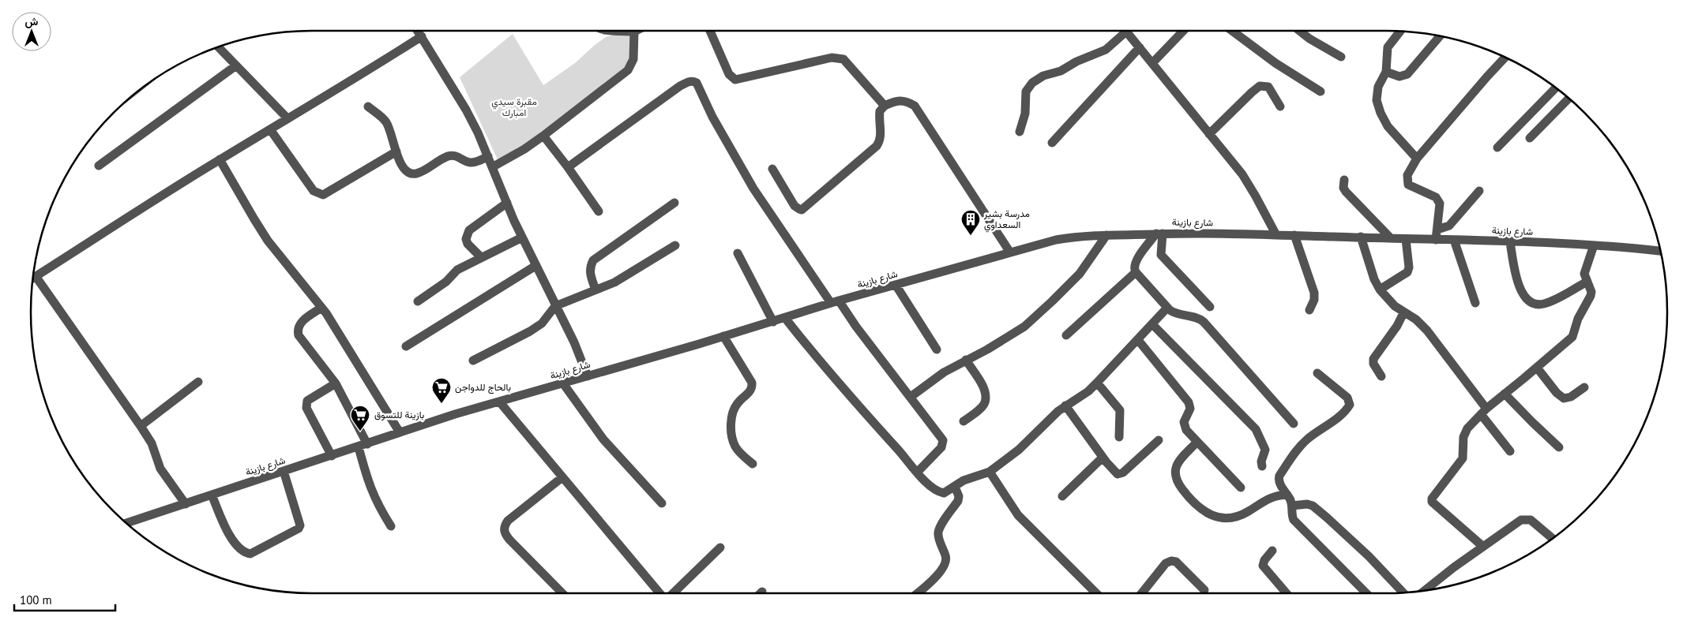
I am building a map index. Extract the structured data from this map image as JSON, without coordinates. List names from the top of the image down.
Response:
{
  "streets": {
    "street": ["شارع بازينة"]
  },
  "parks": ["مقبرة سيدي امبارك"],
  "places": {
    "building": ["مدرسة بشير السعداوي"],
    "supermarket": ["بالحاج للدواجن", "بازينة للتسوق"]
  },
  "scale_bar": "100 m",
  "north": "top"
}
